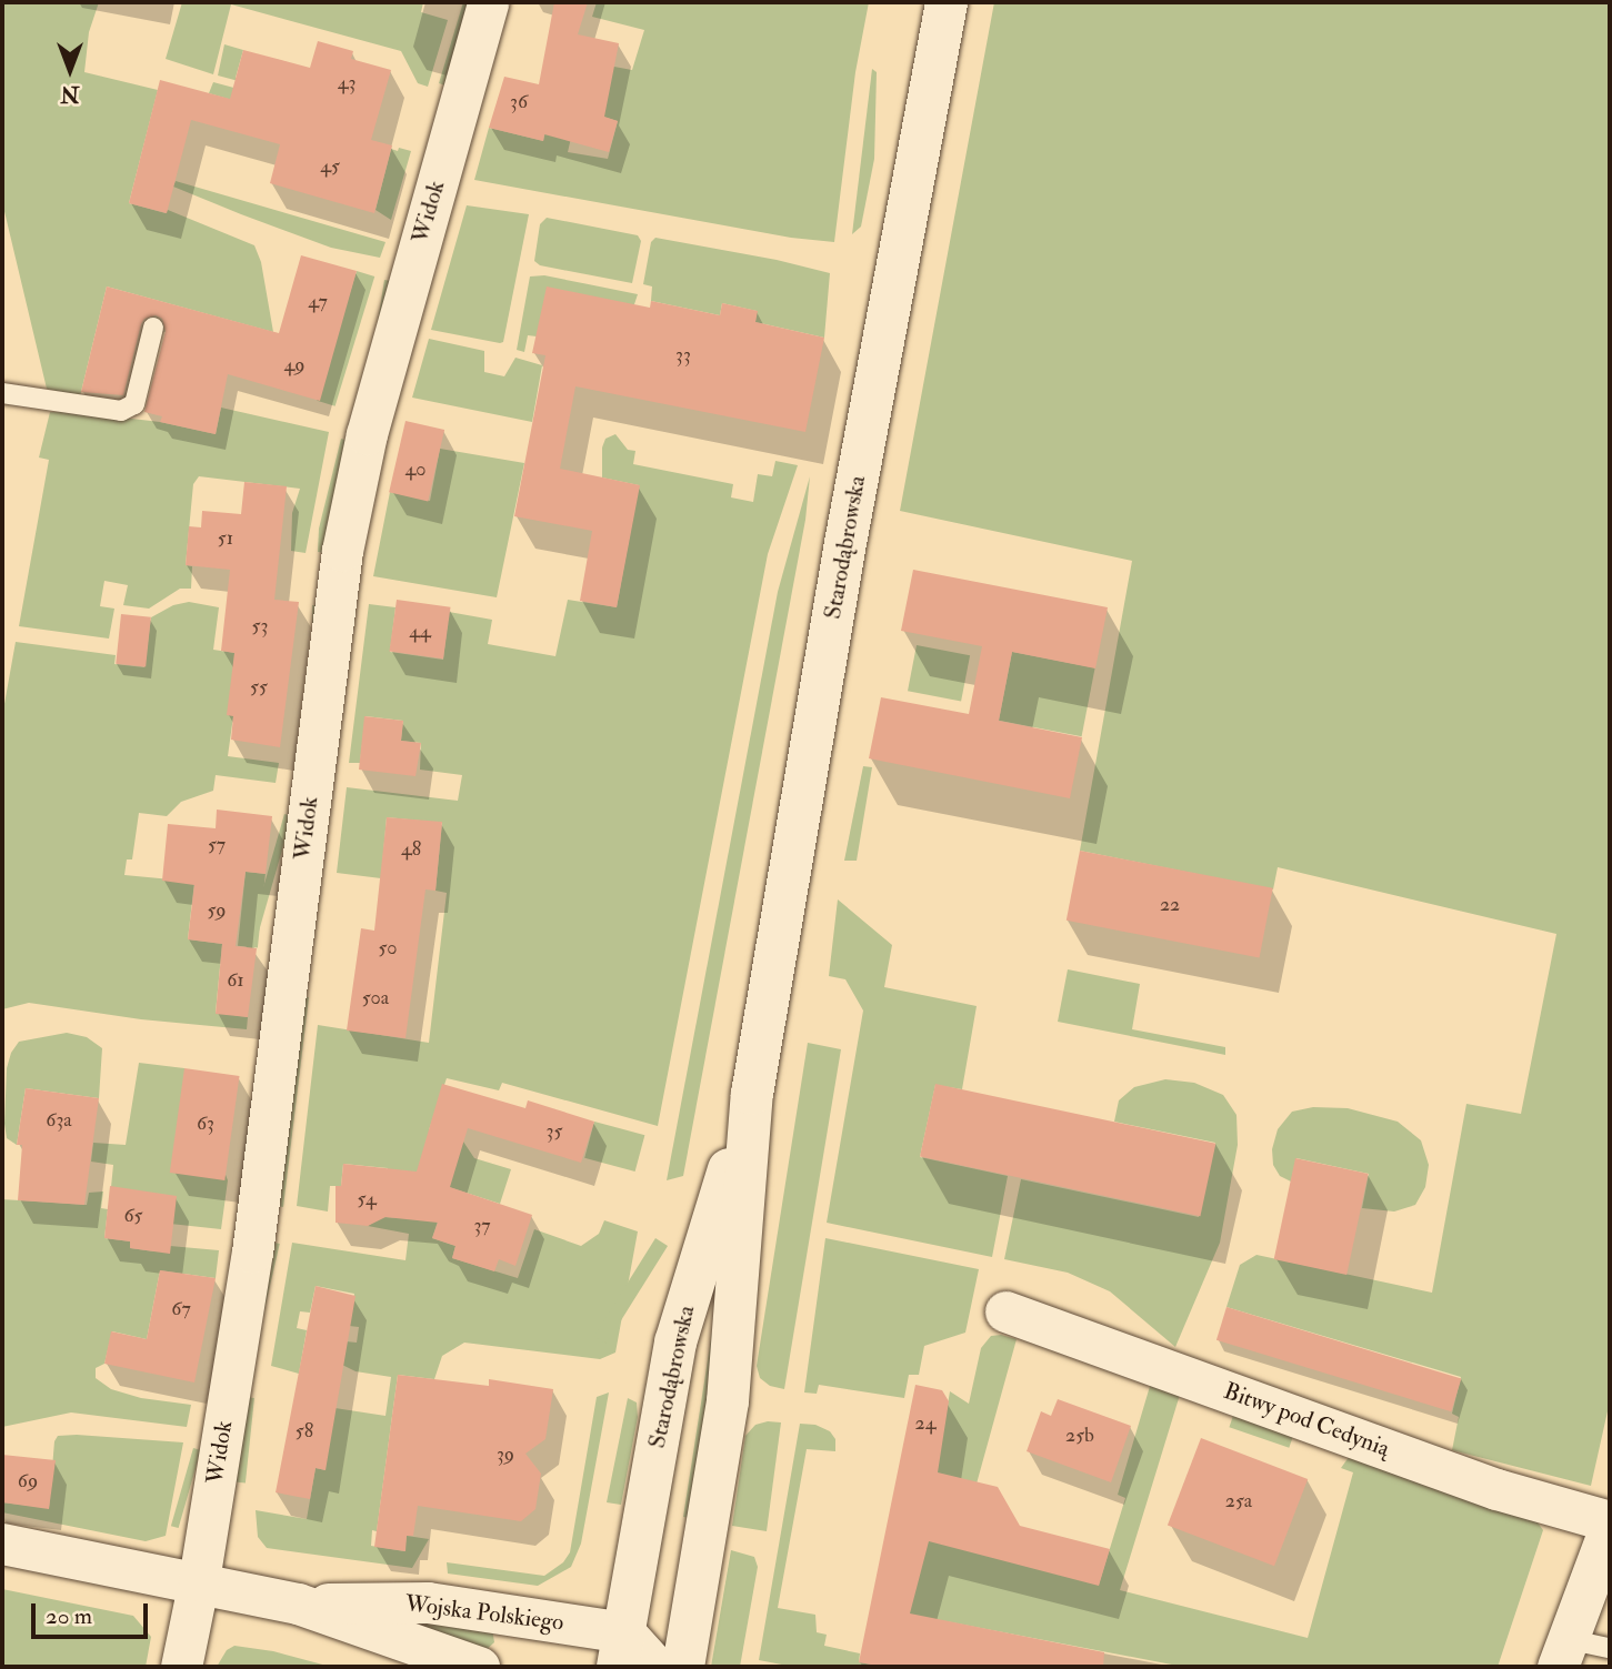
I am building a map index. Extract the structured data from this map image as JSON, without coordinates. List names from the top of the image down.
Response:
{
  "streets": {
    "street": [
      "Widok",
      "Starodąbrowska",
      "Bitwy pod Cedynią",
      "Wojska Polskiego"
    ]
  },
  "crossings": [
    ["Widok", "Wojska Polskiego"],
    ["Starodąbrowska", "Wojska Polskiego"]
  ],
  "house_numbers": [
    "43",
    "36",
    "45",
    "47",
    "33",
    "49",
    "40",
    "51",
    "53",
    "44",
    "55",
    "57",
    "48",
    "22",
    "59",
    "50",
    "61",
    "50a",
    "63a",
    "63",
    "35",
    "54",
    "65",
    "37",
    "67",
    "24",
    "58",
    "25b",
    "39",
    "69",
    "25a"
  ],
  "scale_bar": "20 m",
  "north": "bottom"
}
